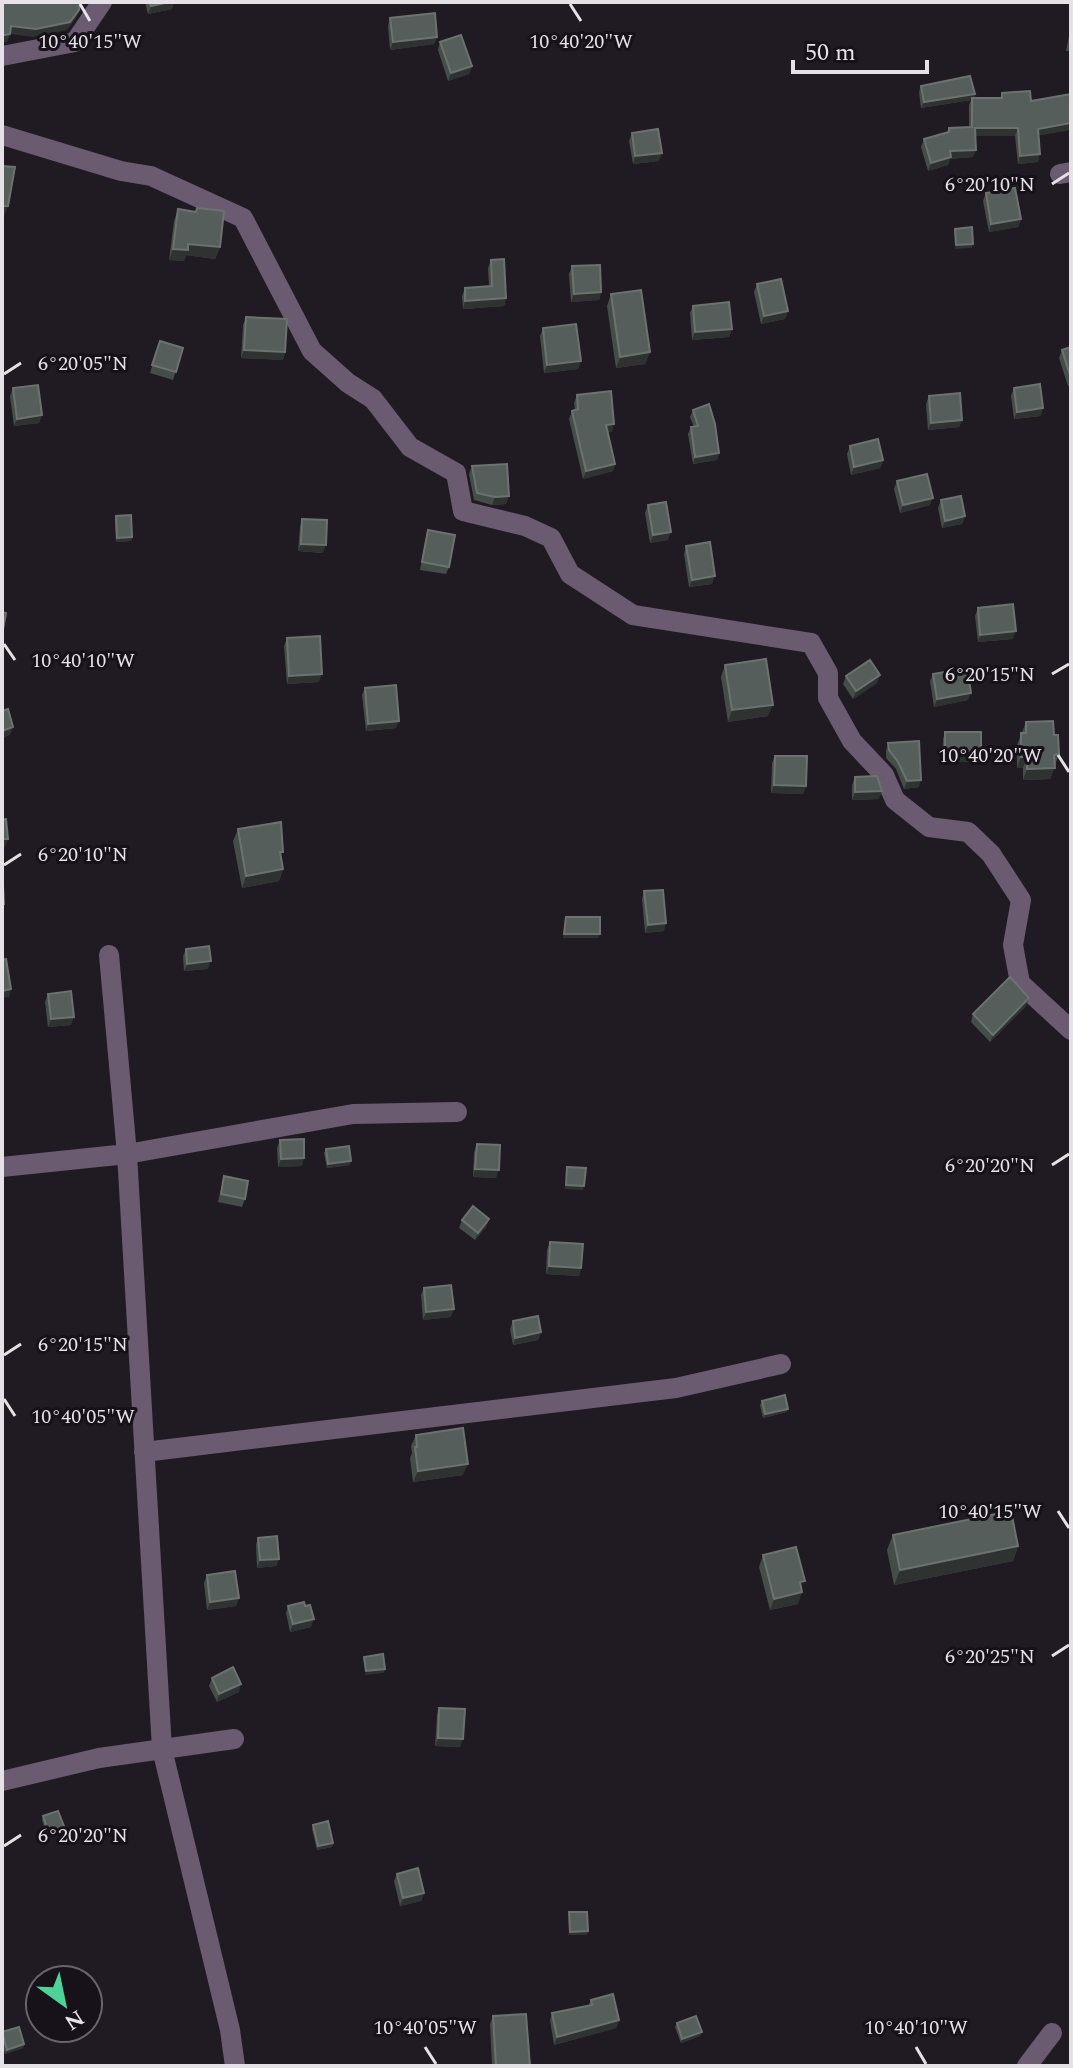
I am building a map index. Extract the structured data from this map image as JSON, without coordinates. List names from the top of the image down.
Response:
{
  "scale_bar": "50 m",
  "north": "bottom right",
  "coordinates": [
    "10°40'15\"W",
    "10°40'20\"W",
    "6°20'10\"N",
    "6°20'05\"N",
    "10°40'10\"W",
    "6°20'15\"N",
    "6°20'20\"N",
    "10°40'05\"W",
    "6°20'25\"N"
  ]
}
